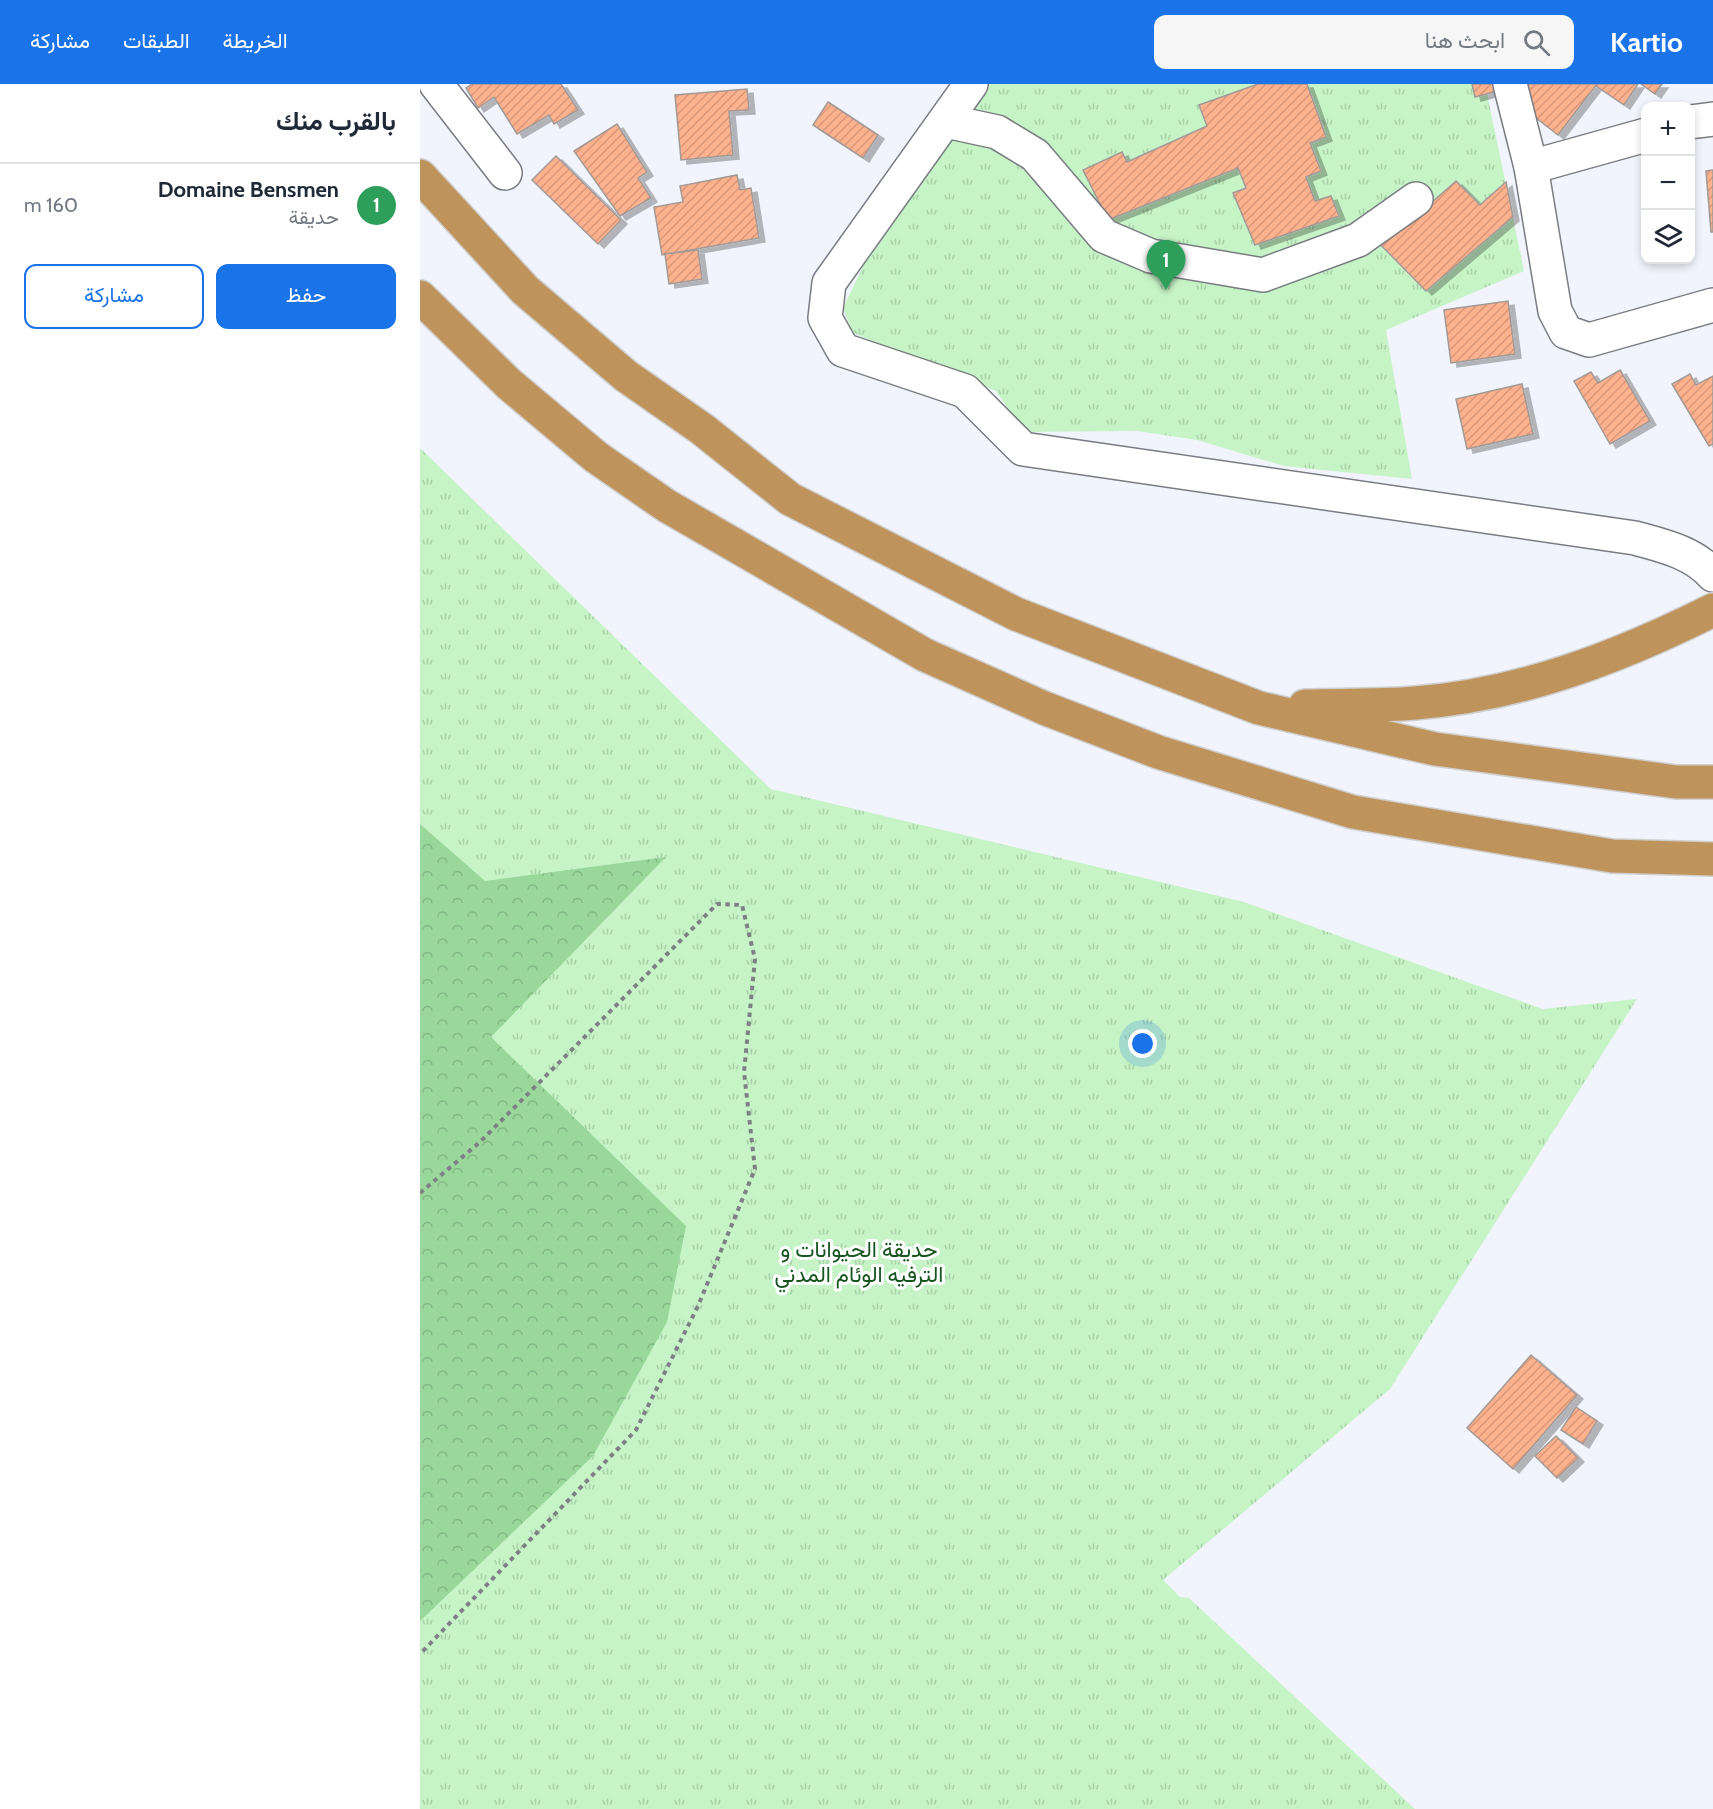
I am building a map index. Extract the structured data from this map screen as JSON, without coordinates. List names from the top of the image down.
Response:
{
  "parks": ["حديقة الحيوانات و الترفيه الوئام المدني"],
  "page": {
    "header": "Kartio",
    "search": "ابحث هنا",
    "nav": ["الخريطة", "الطبقات", "مشاركة"],
    "heading": "بالقرب منك",
    "map_buttons": ["+", "−"],
    "list": [
      {
        "mark": "1",
        "name": "Domaine Bensmen",
        "note": "حديقة",
        "value": "160 m"
      }
    ],
    "pins": "1",
    "buttons": ["حفظ", "مشاركة"]
  }
}
